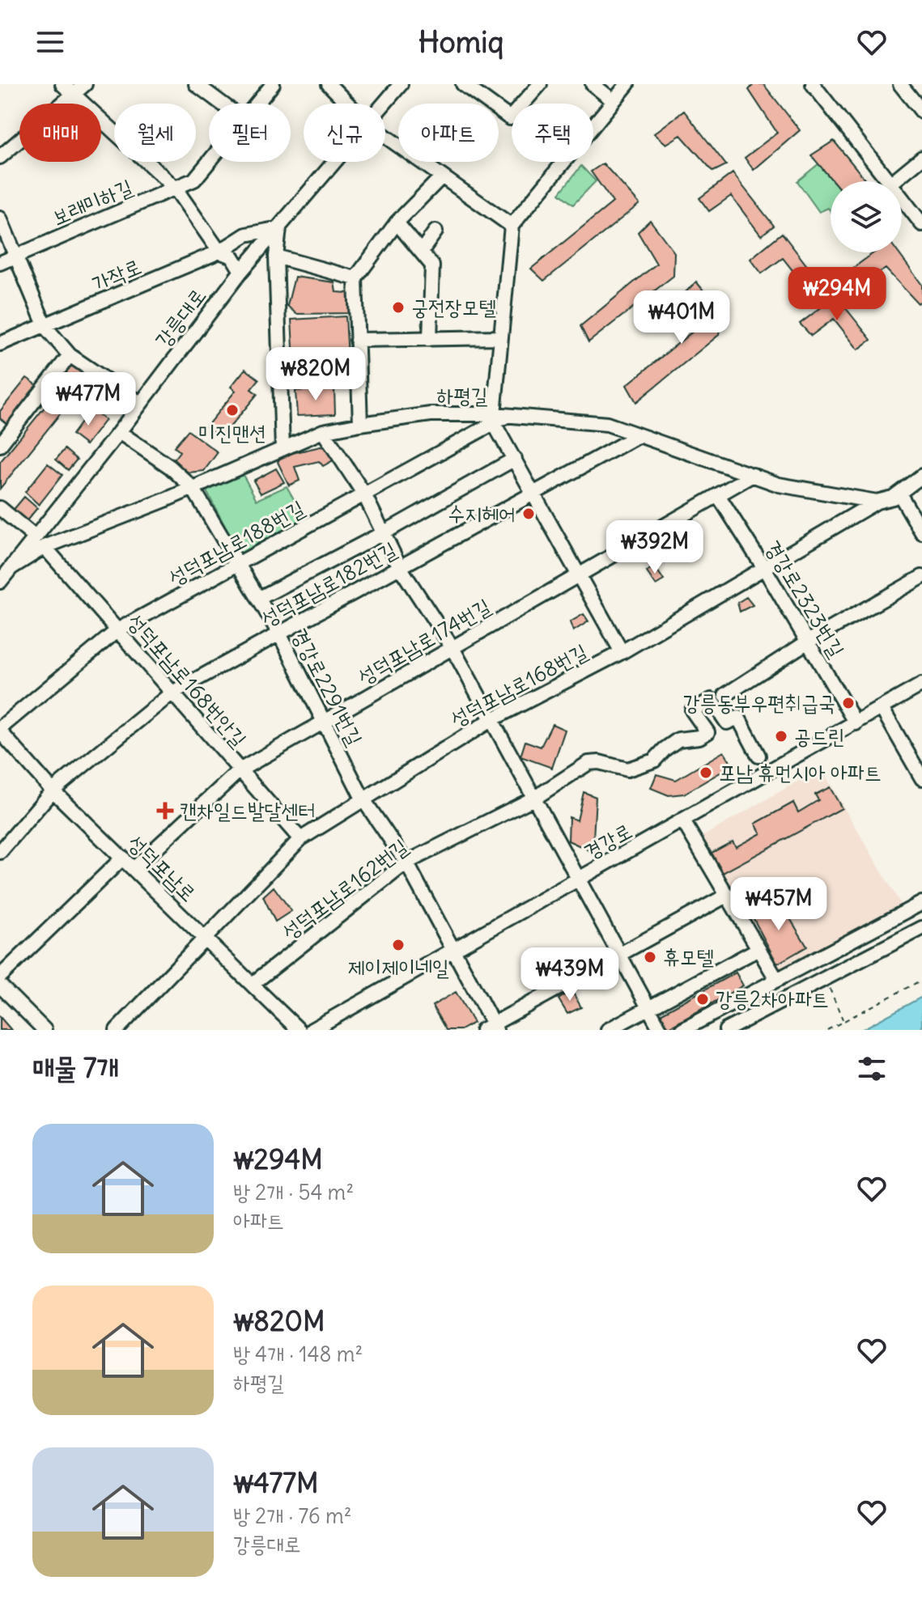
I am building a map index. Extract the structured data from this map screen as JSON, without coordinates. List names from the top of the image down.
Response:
{
  "streets": {
    "street": [
      "보래미하길",
      "가작로",
      "강릉대로",
      "하평길",
      "성덕포남로188번길",
      "성덕포남로182번길",
      "경강로2323번길",
      "성덕포남로174번길",
      "성덕포남로168번안길",
      "성덕포남로168번길",
      "경강로2291번길",
      "경강로",
      "성덕포남로",
      "성덕포남로162번길"
    ]
  },
  "crossings": [
    ["가작로", "강릉대로"],
    ["강릉대로", "하평길"],
    ["강릉대로", "경강로2291번길"],
    ["하평길", "성덕포남로188번길"],
    ["하평길", "성덕포남로182번길"],
    ["하평길", "성덕포남로174번길"],
    ["하평길", "성덕포남로168번안길"],
    ["하평길", "성덕포남로168번길"],
    ["하평길", "경강로2291번길"],
    ["성덕포남로188번길", "성덕포남로168번안길"],
    ["성덕포남로188번길", "경강로2291번길"],
    ["성덕포남로188번길", "성덕포남로"],
    ["성덕포남로182번길", "성덕포남로168번안길"],
    ["성덕포남로182번길", "경강로2291번길"],
    ["성덕포남로182번길", "성덕포남로"],
    ["경강로2323번길", "성덕포남로174번길"],
    ["경강로2323번길", "성덕포남로168번길"],
    ["경강로2323번길", "경강로"],
    ["성덕포남로174번길", "성덕포남로168번안길"],
    ["성덕포남로174번길", "경강로2291번길"],
    ["성덕포남로174번길", "성덕포남로"],
    ["성덕포남로168번안길", "성덕포남로168번길"],
    ["성덕포남로168번길", "경강로2291번길"],
    ["성덕포남로168번길", "성덕포남로"],
    ["경강로2291번길", "경강로"],
    ["경강로2291번길", "성덕포남로162번길"],
    ["성덕포남로", "성덕포남로162번길"]
  ],
  "places": {
    "other": [
      "궁전장모텔",
      "미진맨션",
      "수지헤어",
      "강릉동부우편취급국",
      "공드린",
      "포남 휴먼시아 아파트",
      "제이제이네일",
      "휴모텔",
      "강릉2차아파트"
    ],
    "health": ["캔차일드발달센터"]
  },
  "page": {
    "header": "Homiq",
    "chip": [
      "매매",
      "월세",
      "필터",
      "신규",
      "아파트",
      "주택"
    ],
    "price": [
      "₩294M",
      "₩401M",
      "₩820M",
      "₩477M",
      "₩392M",
      "₩457M",
      "₩439M"
    ],
    "heading": "매물 7개",
    "list": [
      {
        "name": "₩294M",
        "note": "방 2개 · 54 m² · 아파트"
      },
      {
        "name": "₩820M",
        "note": "방 4개 · 148 m² · 하평길"
      },
      {
        "name": "₩477M",
        "note": "방 2개 · 76 m² · 강릉대로"
      }
    ]
  }
}
